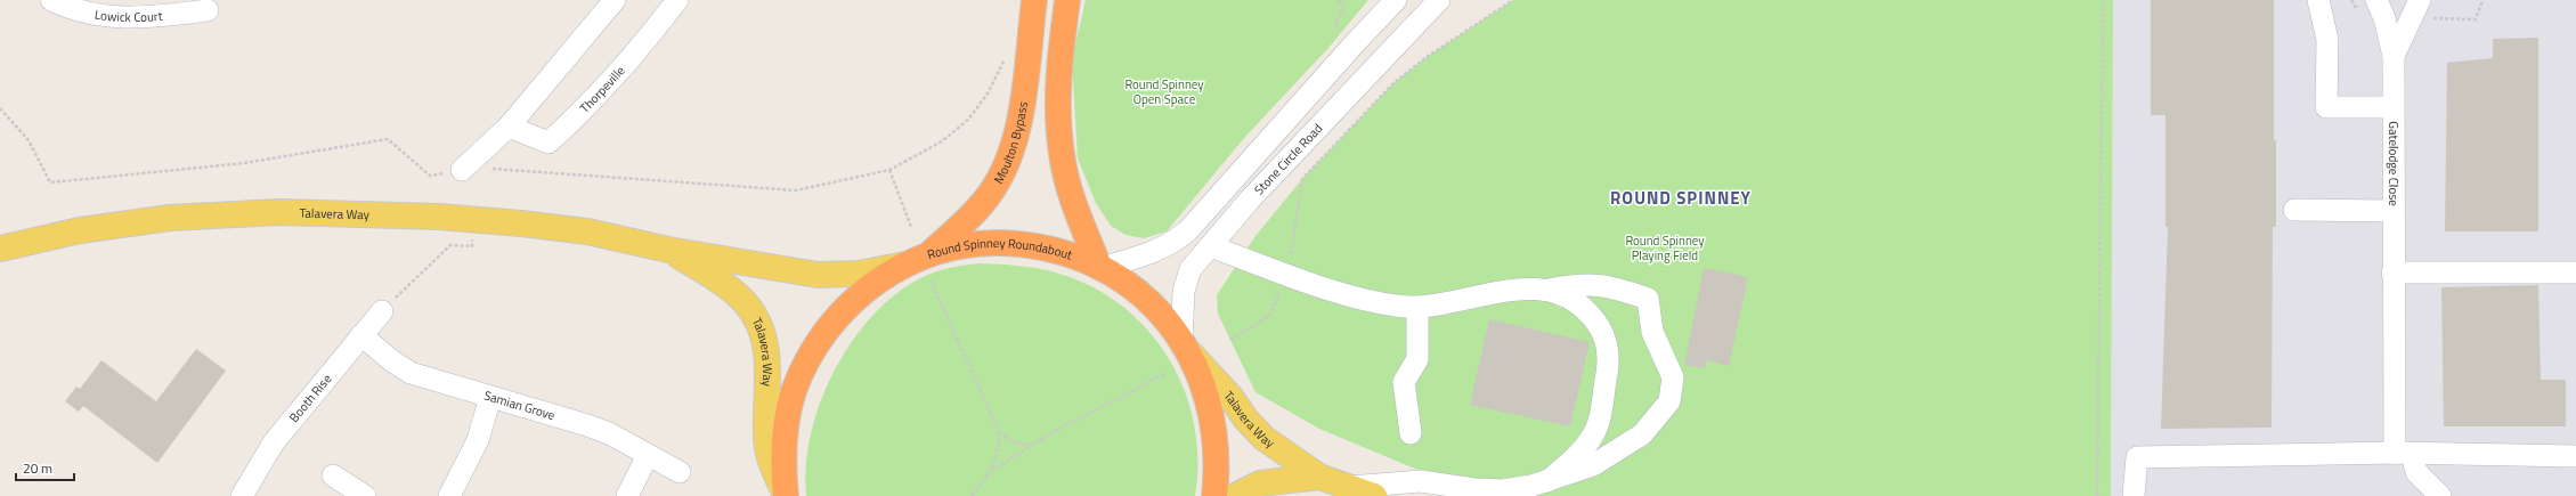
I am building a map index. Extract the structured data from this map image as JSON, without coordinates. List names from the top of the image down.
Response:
{
  "streets": {
    "highway": ["Moulton Bypass", "Round Spinney Roundabout"],
    "main road": ["Talavera Way"],
    "street": [
      "Lowick Court",
      "Thorpeville",
      "Stone Circle Road",
      "Gatelodge Close",
      "Booth Rise",
      "Samian Grove"
    ]
  },
  "crossings": [
    ["Moulton Bypass", "Talavera Way"],
    ["Moulton Bypass", "Round Spinney Roundabout"],
    ["Stone Circle Road", "Talavera Way"],
    ["Stone Circle Road", "Round Spinney Roundabout"],
    ["Talavera Way", "Round Spinney Roundabout"],
    ["Booth Rise", "Samian Grove"]
  ],
  "districts": ["ROUND SPINNEY"],
  "parks": ["Round Spinney Open Space", "Round Spinney Playing Field"],
  "scale_bar": "20 m"
}
